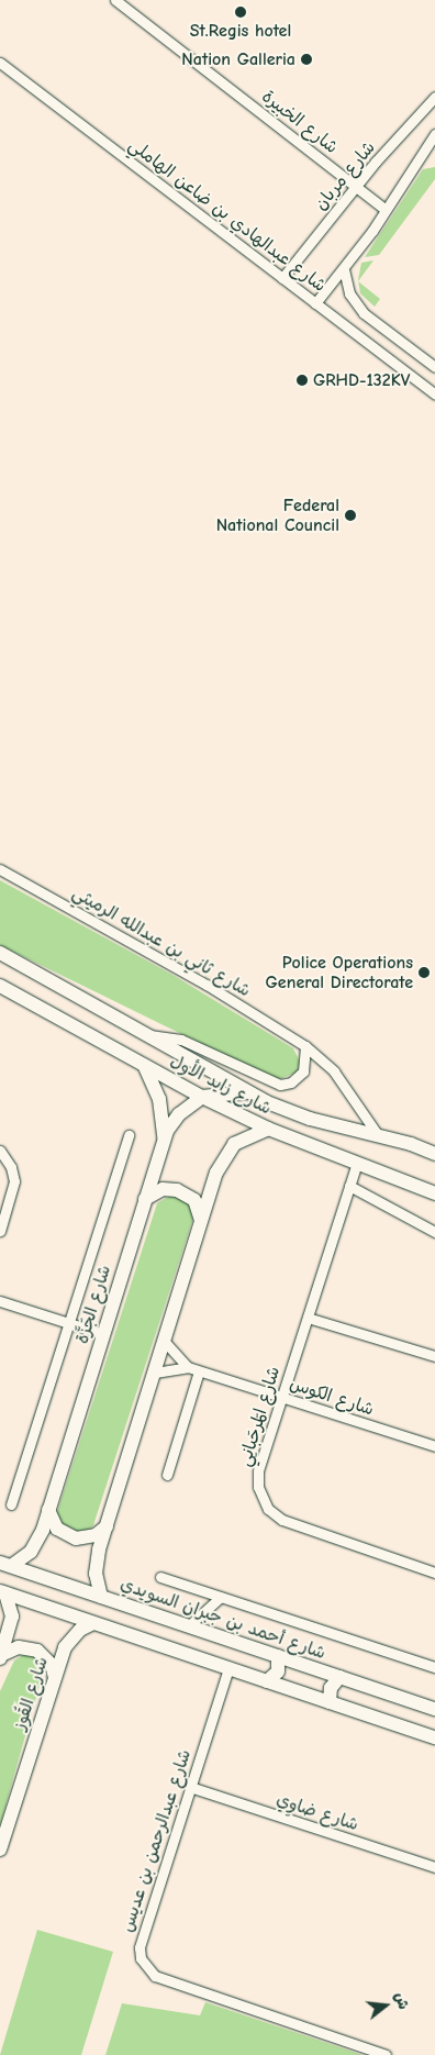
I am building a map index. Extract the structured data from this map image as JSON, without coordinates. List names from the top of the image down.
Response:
{
  "streets": {
    "street": [
      "شارع الخبيرة",
      "شارع مربان",
      "شارع عبدالهادي بن ضاعن الهاملي",
      "شارع ثاني بن عبدالله الرميثي",
      "شارع زايد الأول",
      "شارع الجَزَّة",
      "شارع الكوس",
      "شارع المَرحَبانِي",
      "شارع أحمد بن جبران السويدي",
      "شارع القُوز",
      "شارع ضاوِي",
      "شارع عبدالرحمن بن عديس"
    ]
  },
  "crossings": [
    ["شارع الخبيرة", "شارع مربان"],
    ["شارع مربان", "شارع عبدالهادي بن ضاعن الهاملي"],
    ["شارع ثاني بن عبدالله الرميثي", "شارع زايد الأول"],
    ["شارع زايد الأول", "شارع الجَزَّة"],
    ["شارع زايد الأول", "شارع المَرحَبانِي"],
    ["شارع الجَزَّة", "شارع أحمد بن جبران السويدي"],
    ["شارع الكوس", "شارع المَرحَبانِي"],
    ["شارع ضاوِي", "شارع عبدالرحمن بن عديس"]
  ],
  "places": [
    "St.Regis hotel",
    "Nation Galleria",
    "GRHD-132KV",
    "Federal National Council",
    "Police Operations General Directorate"
  ],
  "north": "right"
}
